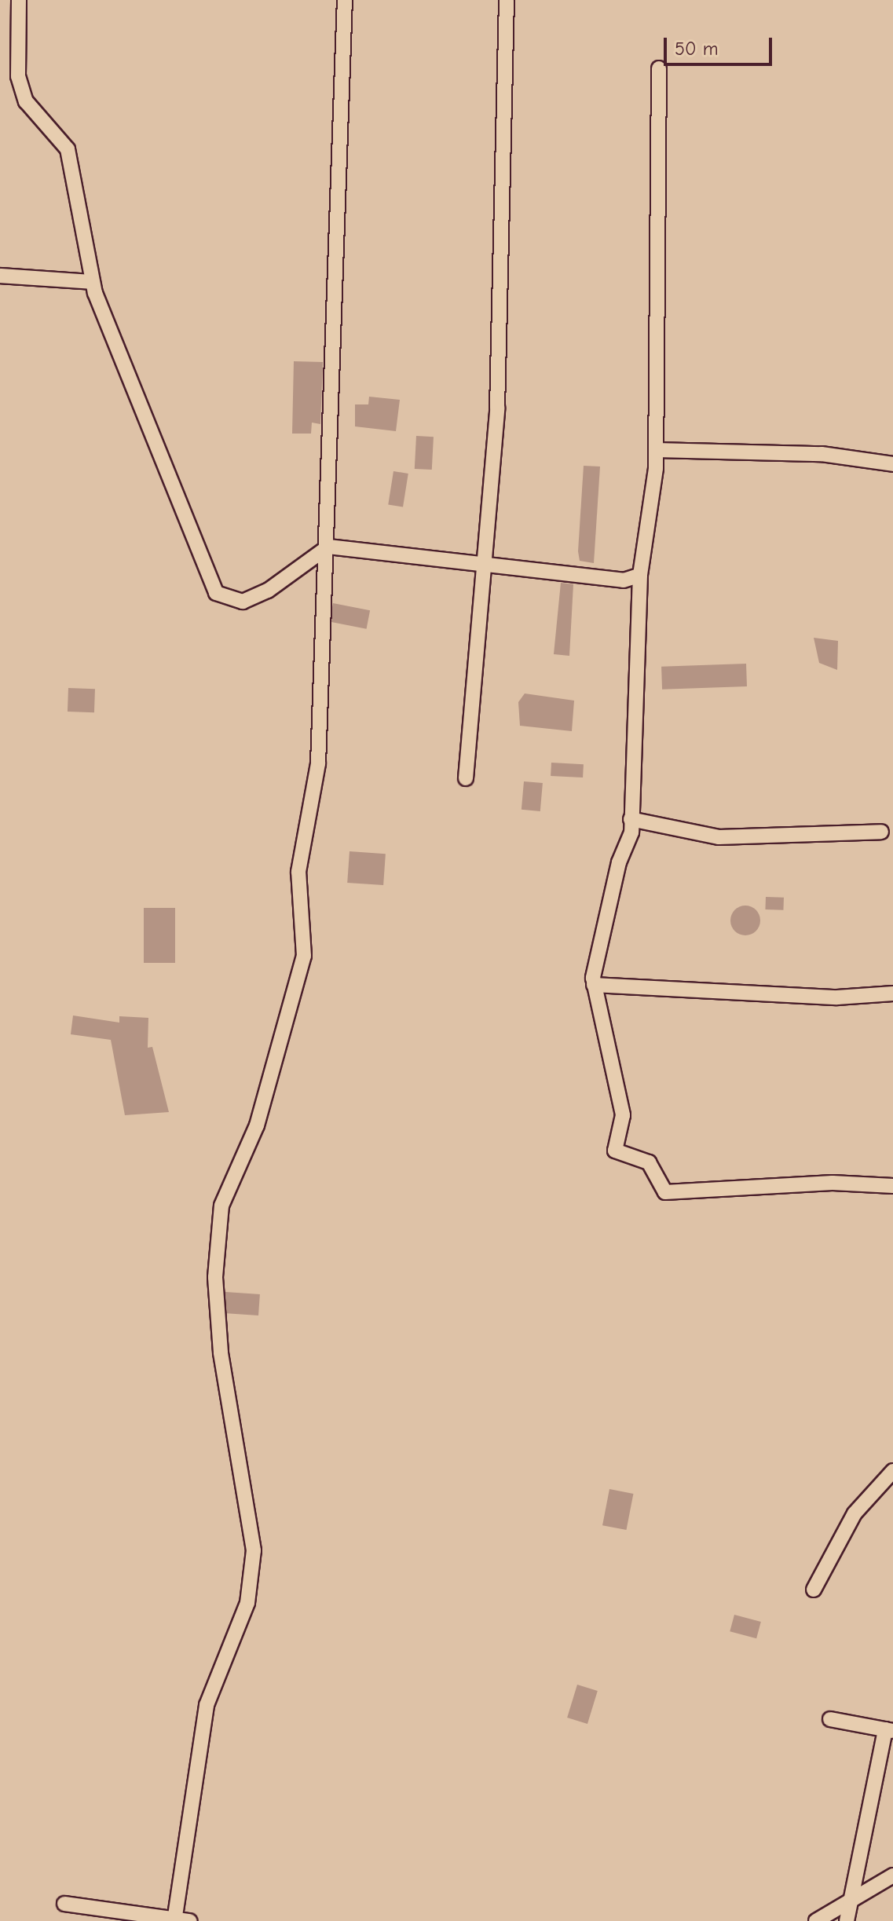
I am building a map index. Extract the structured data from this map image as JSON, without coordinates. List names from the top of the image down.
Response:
{
  "scale_bar": "50 m"
}
